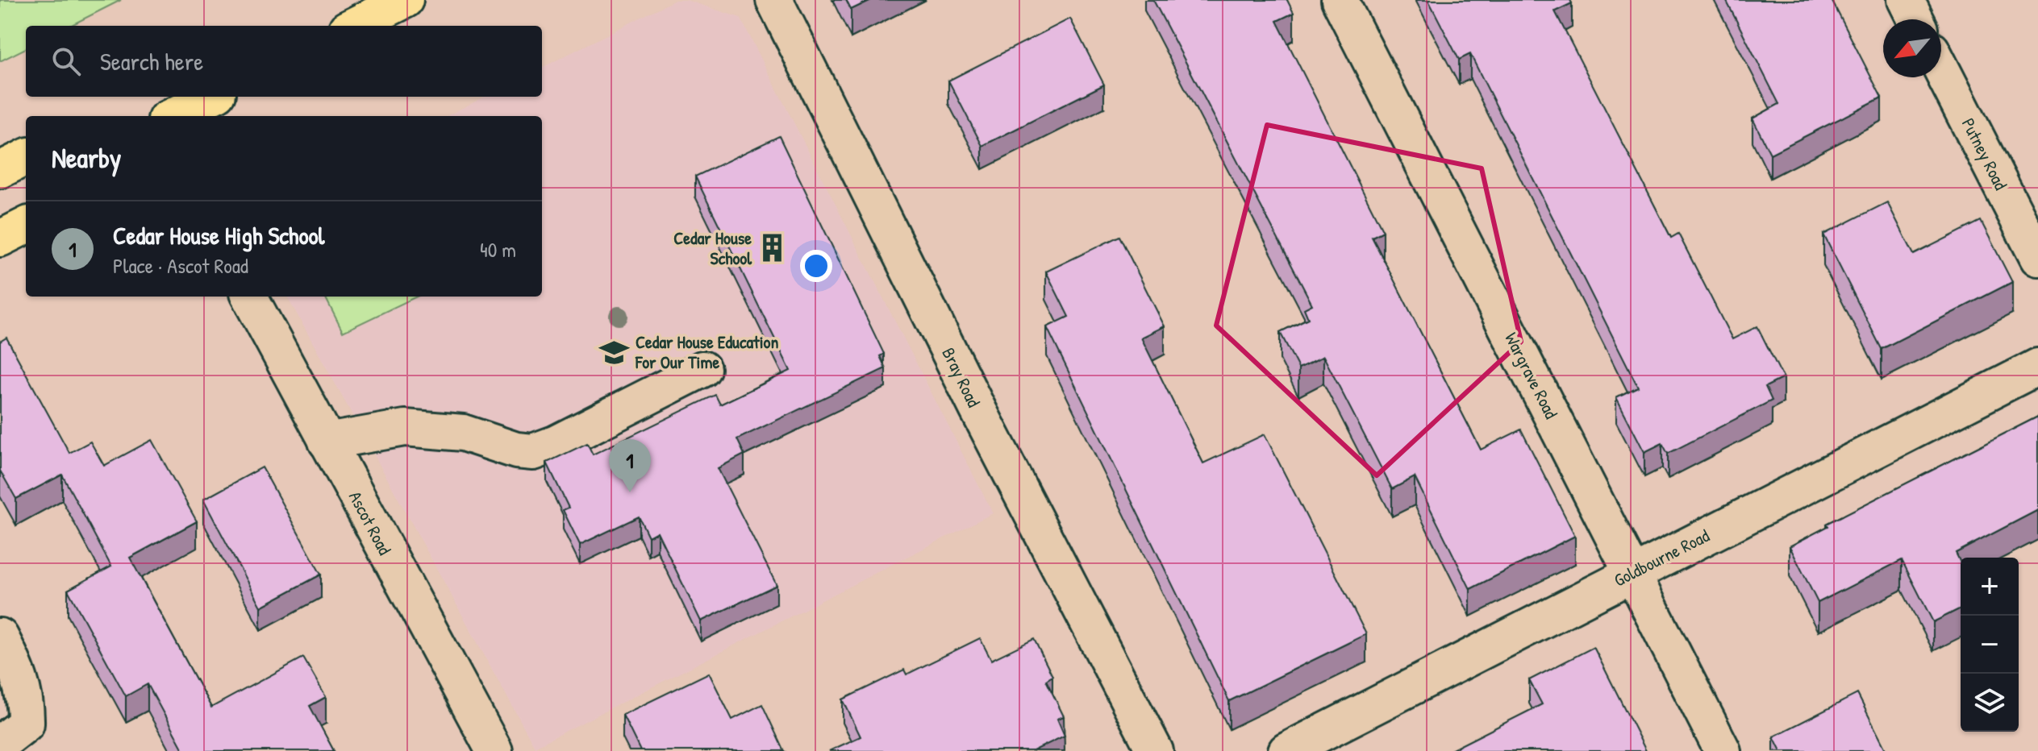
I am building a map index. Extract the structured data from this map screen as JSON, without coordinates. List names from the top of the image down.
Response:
{
  "streets": {
    "street": [
      "Putney Road",
      "Wargrave Road",
      "Bray Road",
      "Ascot Road",
      "Goldbourne Road"
    ]
  },
  "crossings": [
    ["Wargrave Road", "Goldbourne Road"]
  ],
  "places": {
    "building": ["Cedar House School"],
    "school or university": ["Cedar House Education For Our Time"]
  },
  "north": "bottom left",
  "page": {
    "search": "Search here",
    "heading": "Nearby",
    "list": [
      {
        "mark": "1",
        "name": "Cedar House High School",
        "note": "Place · Ascot Road",
        "value": "40 m"
      }
    ],
    "pins": "1",
    "map_buttons": ["+", "−"]
  }
}
